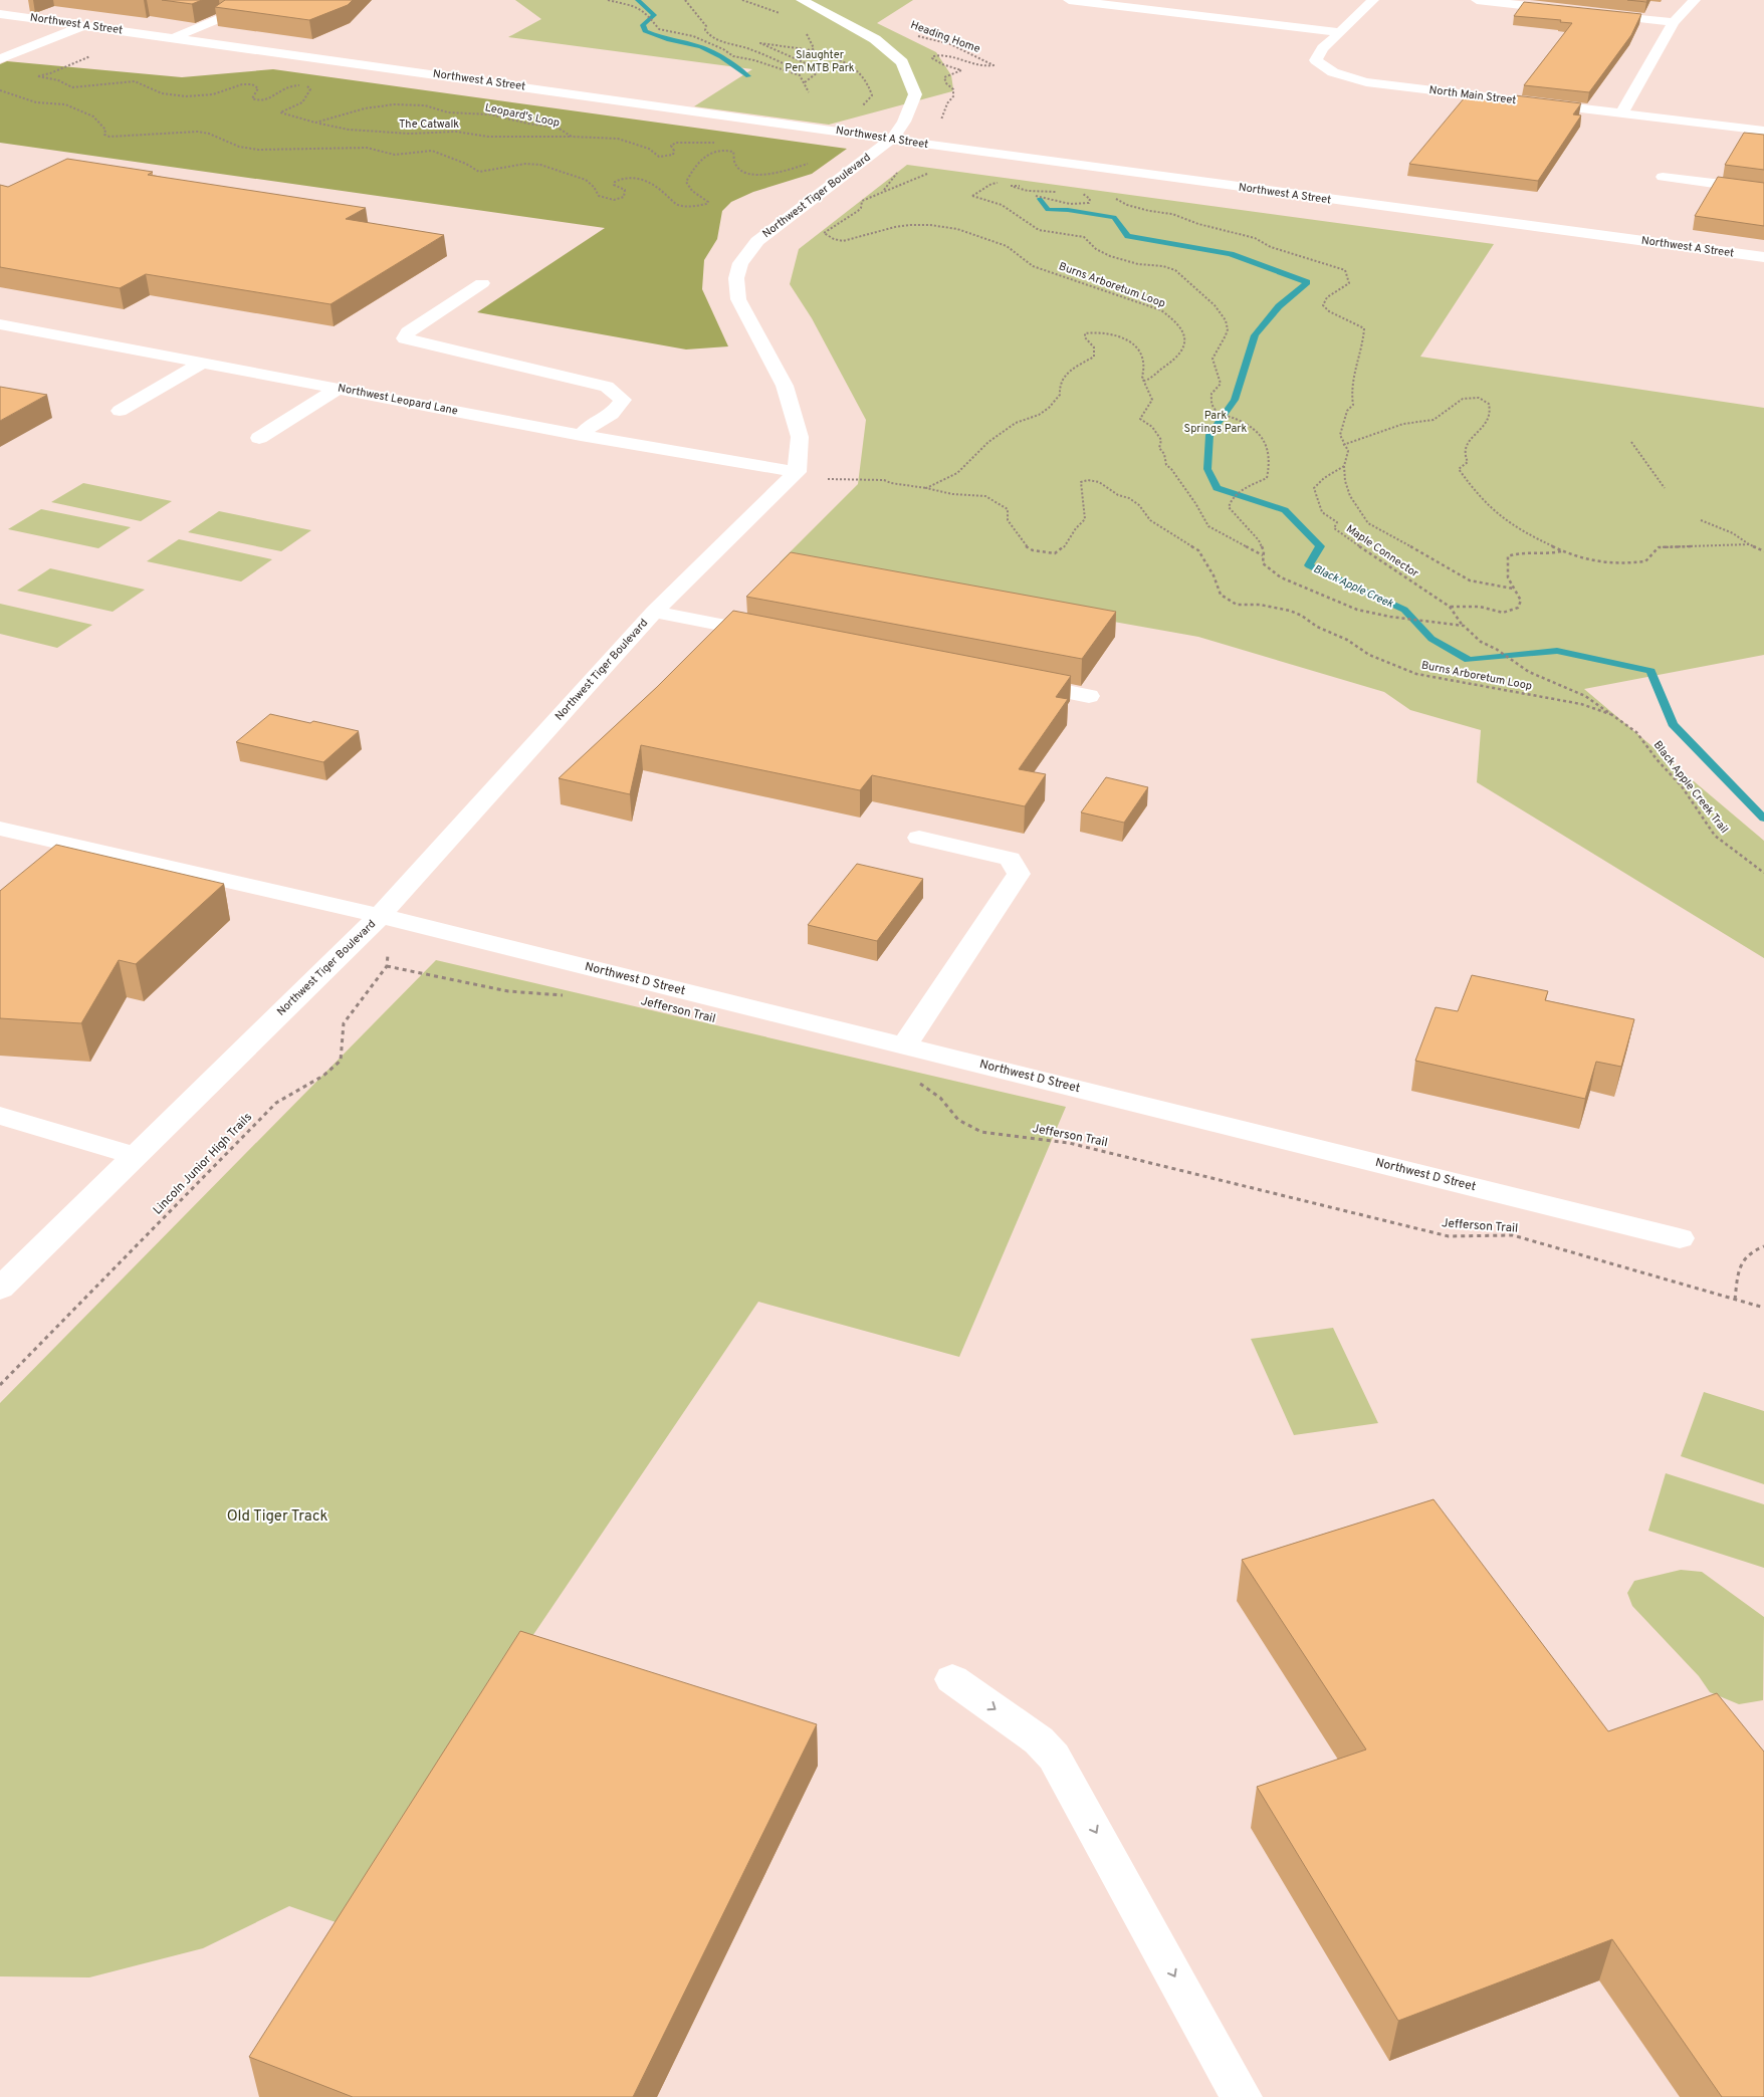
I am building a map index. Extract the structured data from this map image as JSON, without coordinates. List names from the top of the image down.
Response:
{
  "streets": {
    "street": [
      "Northwest A Street",
      "North Main Street",
      "Northwest Tiger Boulevard",
      "Northwest Leopard Lane",
      "Northwest D Street"
    ],
    "path": [
      "Heading Home",
      "Leopard's Loop",
      "The Catwalk",
      "Burns Arboretum Loop",
      "Maple Connector",
      "Black Apple Creek Trail",
      "Jefferson Trail",
      "Lincoln Junior High Trails"
    ]
  },
  "crossings": [
    ["Northwest A Street", "Northwest Tiger Boulevard"],
    ["Leopard's Loop", "The Catwalk"],
    ["Northwest Tiger Boulevard", "Northwest Leopard Lane"],
    ["Northwest Tiger Boulevard", "Northwest D Street"],
    ["Burns Arboretum Loop", "Black Apple Creek Trail"],
    ["Maple Connector", "Black Apple Creek Trail"]
  ],
  "water": ["Black Apple Creek"],
  "parks": ["Slaughter Pen MTB Park", "Park Springs Park", "Old Tiger Track"]
}
